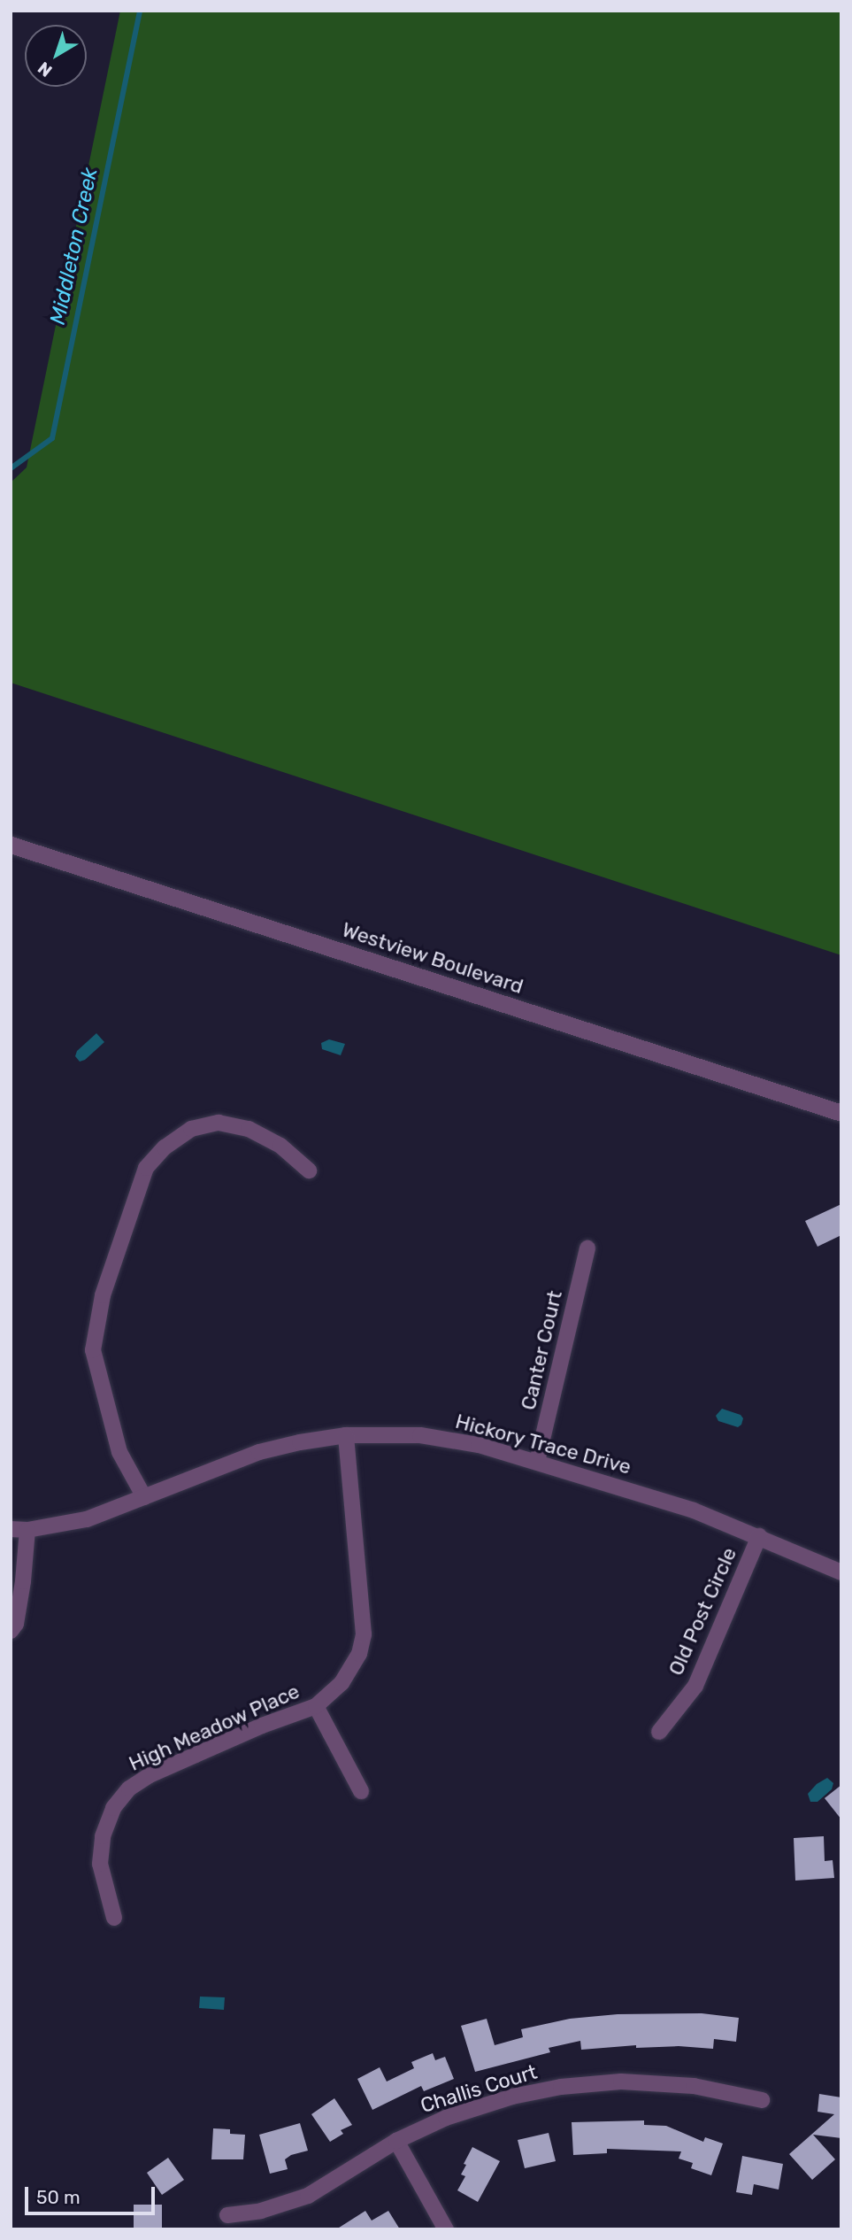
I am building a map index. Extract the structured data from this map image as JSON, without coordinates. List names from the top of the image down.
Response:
{
  "streets": {
    "street": [
      "Westview Boulevard",
      "Canter Court",
      "Hickory Trace Drive",
      "Old Post Circle",
      "High Meadow Place",
      "Challis Court"
    ]
  },
  "crossings": [
    ["Canter Court", "Hickory Trace Drive"],
    ["Hickory Trace Drive", "Old Post Circle"],
    ["Hickory Trace Drive", "High Meadow Place"]
  ],
  "water": ["Middleton Creek"],
  "scale_bar": "50 m",
  "north": "bottom left"
}
